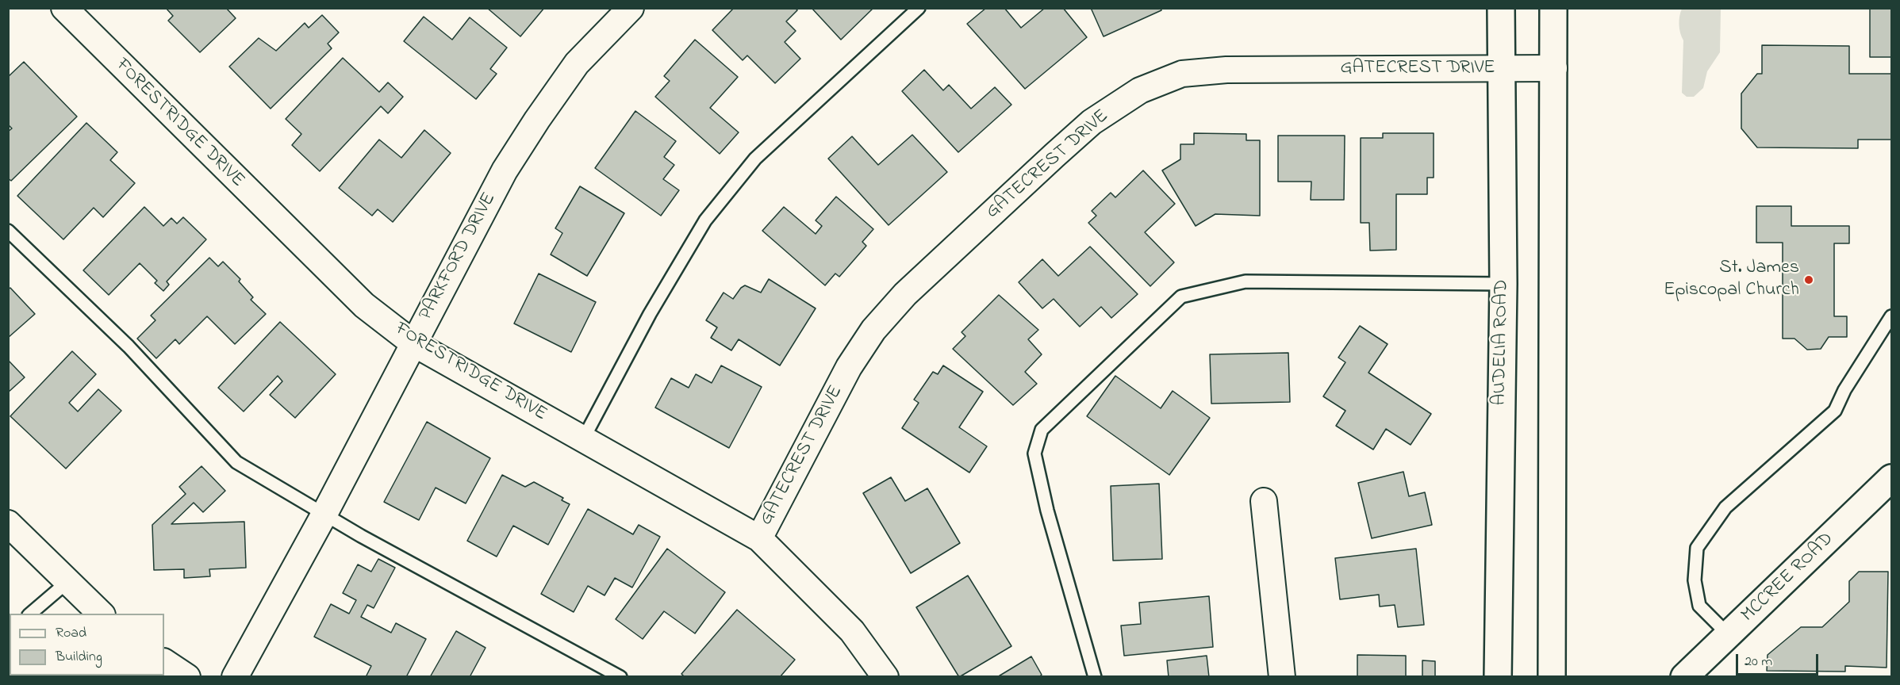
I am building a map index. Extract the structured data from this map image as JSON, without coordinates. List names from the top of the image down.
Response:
{
  "streets": {
    "main road": ["AUDELIA ROAD", "MCCREE ROAD"],
    "street": ["GATECREST DRIVE", "FORESTRIDGE DRIVE", "PARKFORD DRIVE"]
  },
  "crossings": [
    ["GATECREST DRIVE", "FORESTRIDGE DRIVE"],
    ["GATECREST DRIVE", "AUDELIA ROAD"],
    ["FORESTRIDGE DRIVE", "PARKFORD DRIVE"]
  ],
  "places": ["St. James Episcopal Church"],
  "legend": ["Road", "Building"],
  "scale_bar": "20 m"
}
